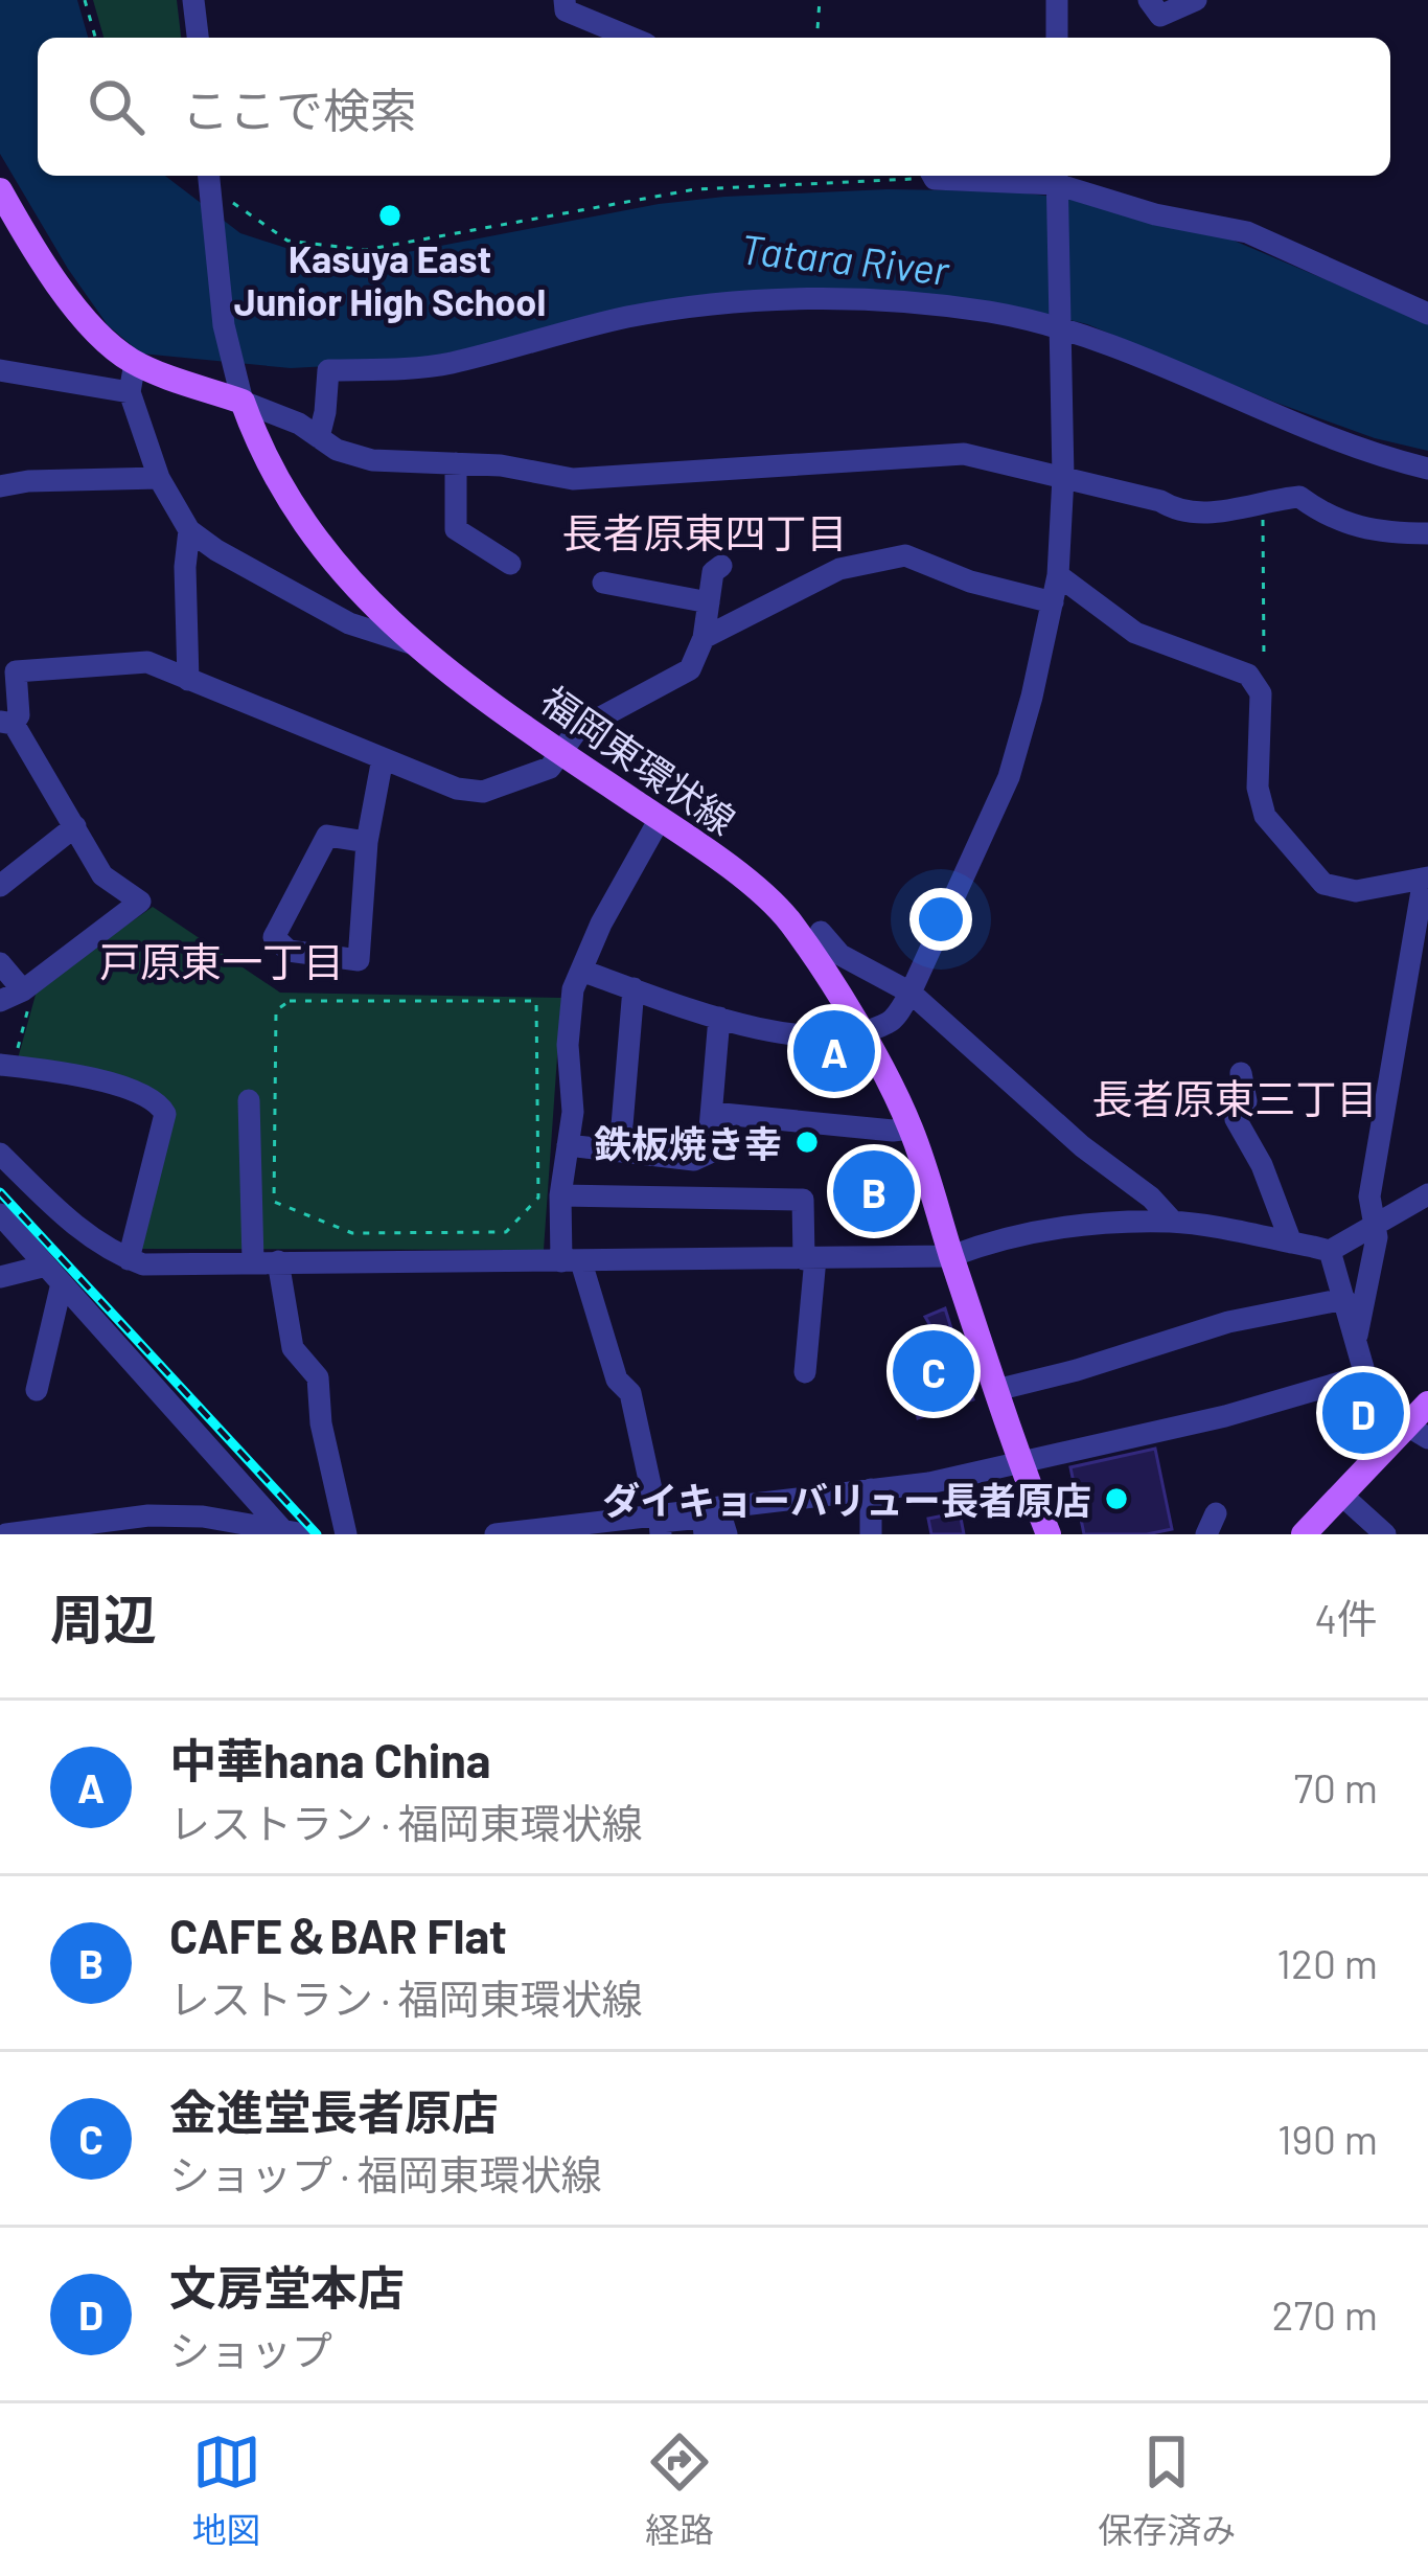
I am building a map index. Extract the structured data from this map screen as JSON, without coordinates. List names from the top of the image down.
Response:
{
  "streets": {
    "main road": ["福岡東環状線"]
  },
  "districts": ["長者原東四丁目", "戸原東一丁目", "長者原東三丁目"],
  "water": ["Tatara River"],
  "places": ["Kasuya East Junior High School", "鉄板焼き幸", "ダイキョーバリュー長者原店"],
  "page": {
    "search": "ここで検索",
    "pins": [
      "A",
      "B",
      "C",
      "D"
    ],
    "heading": ["周辺", "4件"],
    "list": [
      {
        "mark": "A",
        "name": "中華hana China",
        "note": "レストラン · 福岡東環状線",
        "value": "70 m"
      },
      {
        "mark": "B",
        "name": "CAFE＆BAR Flat",
        "note": "レストラン · 福岡東環状線",
        "value": "120 m"
      },
      {
        "mark": "C",
        "name": "金進堂長者原店",
        "note": "ショップ · 福岡東環状線",
        "value": "190 m"
      },
      {
        "mark": "D",
        "name": "文房堂本店",
        "note": "ショップ",
        "value": "270 m"
      }
    ],
    "nav": ["地図", "経路", "保存済み"]
  }
}
